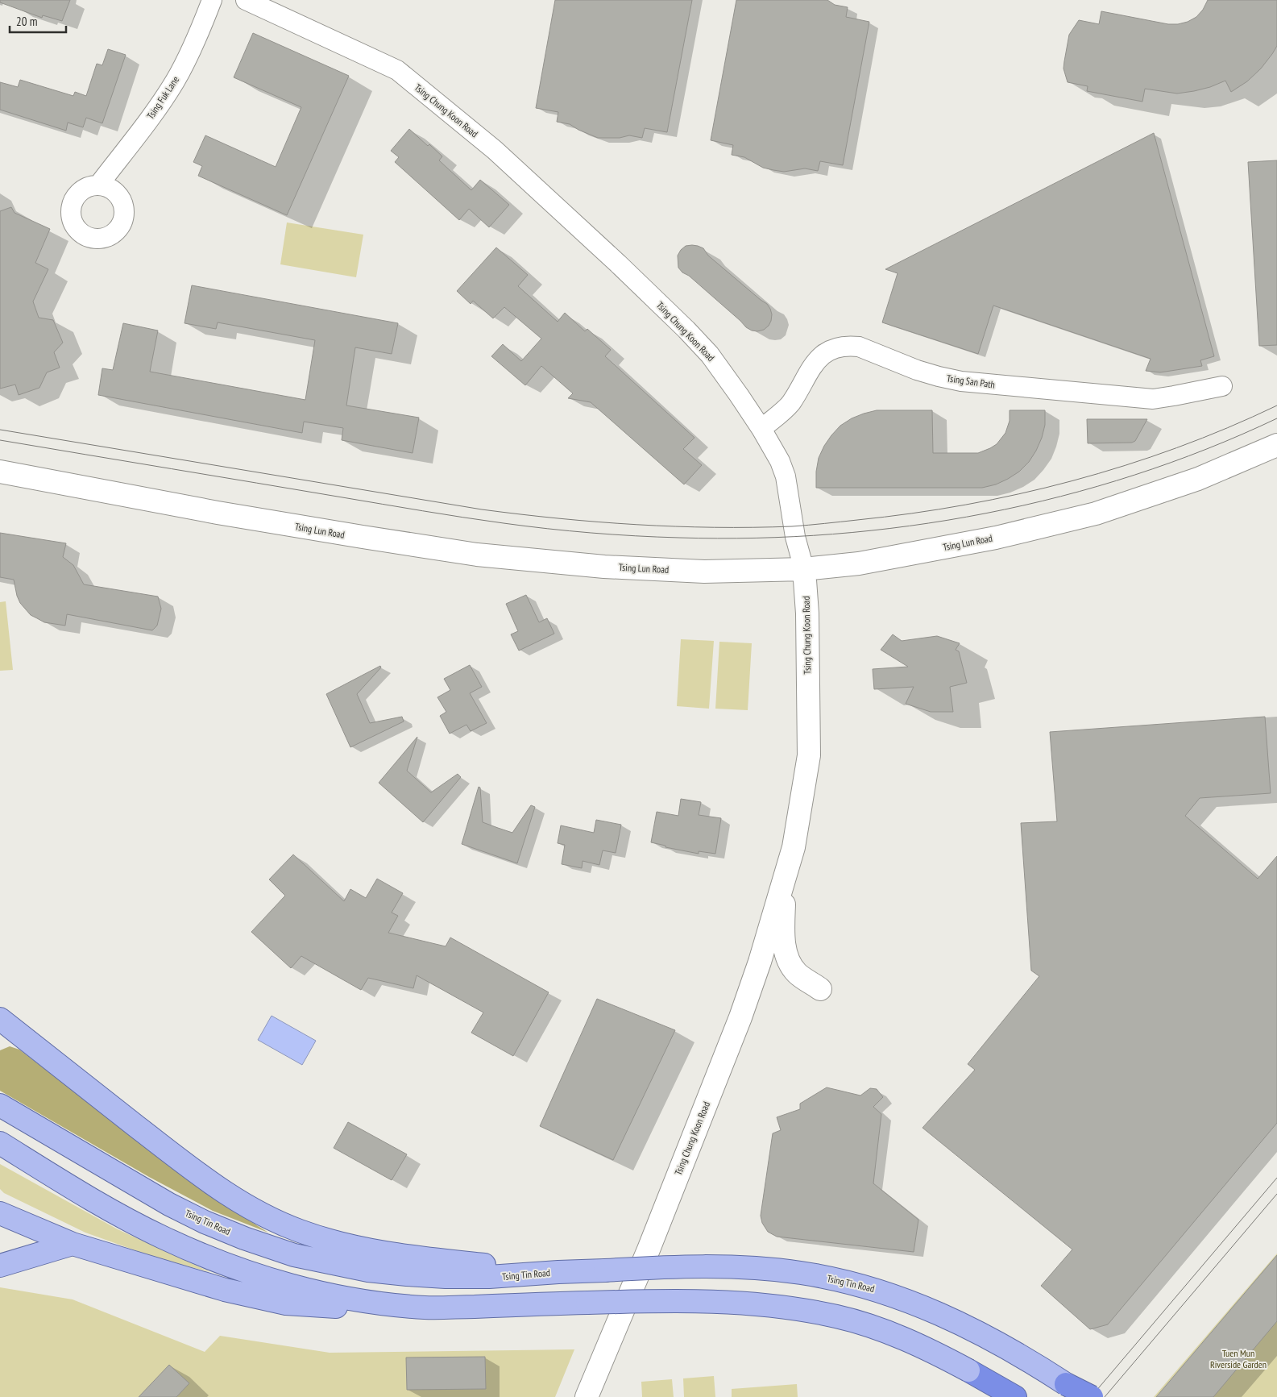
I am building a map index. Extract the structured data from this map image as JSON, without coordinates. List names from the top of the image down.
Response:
{
  "streets": {
    "main road": ["Tsing Tin Road"],
    "street": [
      "Tsing Fuk Lane",
      "Tsing Chung Koon Road",
      "Tsing San Path",
      "Tsing Lun Road"
    ]
  },
  "crossings": [
    ["Tsing Chung Koon Road", "Tsing San Path"],
    ["Tsing Chung Koon Road", "Tsing Lun Road"]
  ],
  "parks": ["Tuen Mun Riverside Garden"],
  "scale_bar": "20 m"
}
